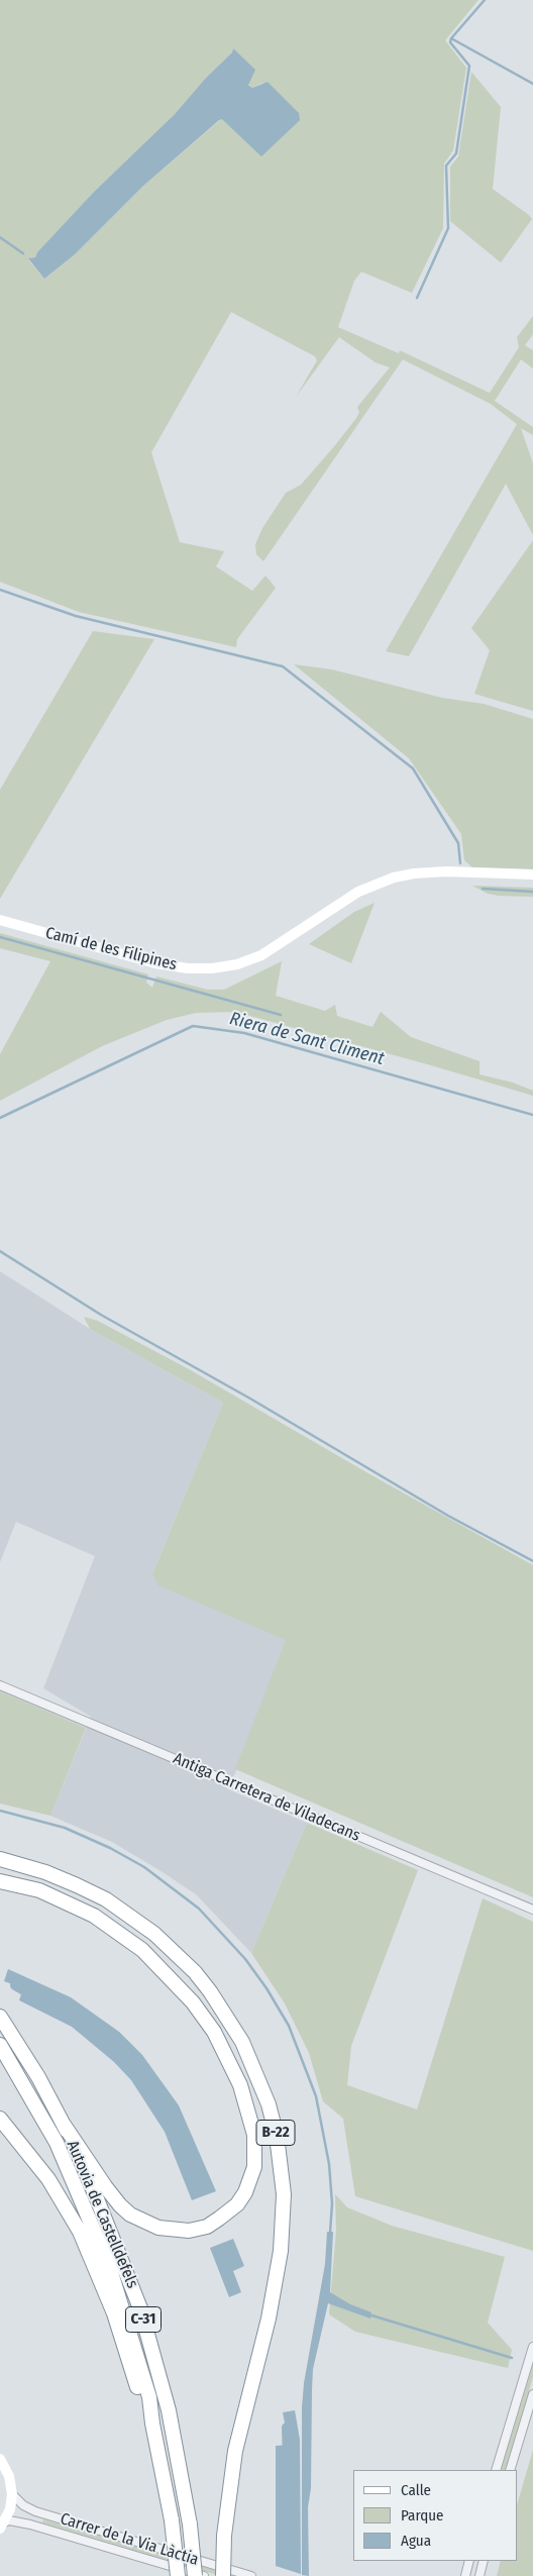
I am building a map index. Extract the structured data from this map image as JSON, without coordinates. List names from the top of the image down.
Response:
{
  "streets": {
    "highway": ["B-22", "Autovia de Castelldefels", "C-31"],
    "main road": ["Camí de les Filipines"],
    "street": ["Antiga Carretera de Viladecans", "Carrer de la Via Làctia"]
  },
  "water": ["Riera de Sant Climent"],
  "legend": ["Calle", "Parque", "Agua"]
}
